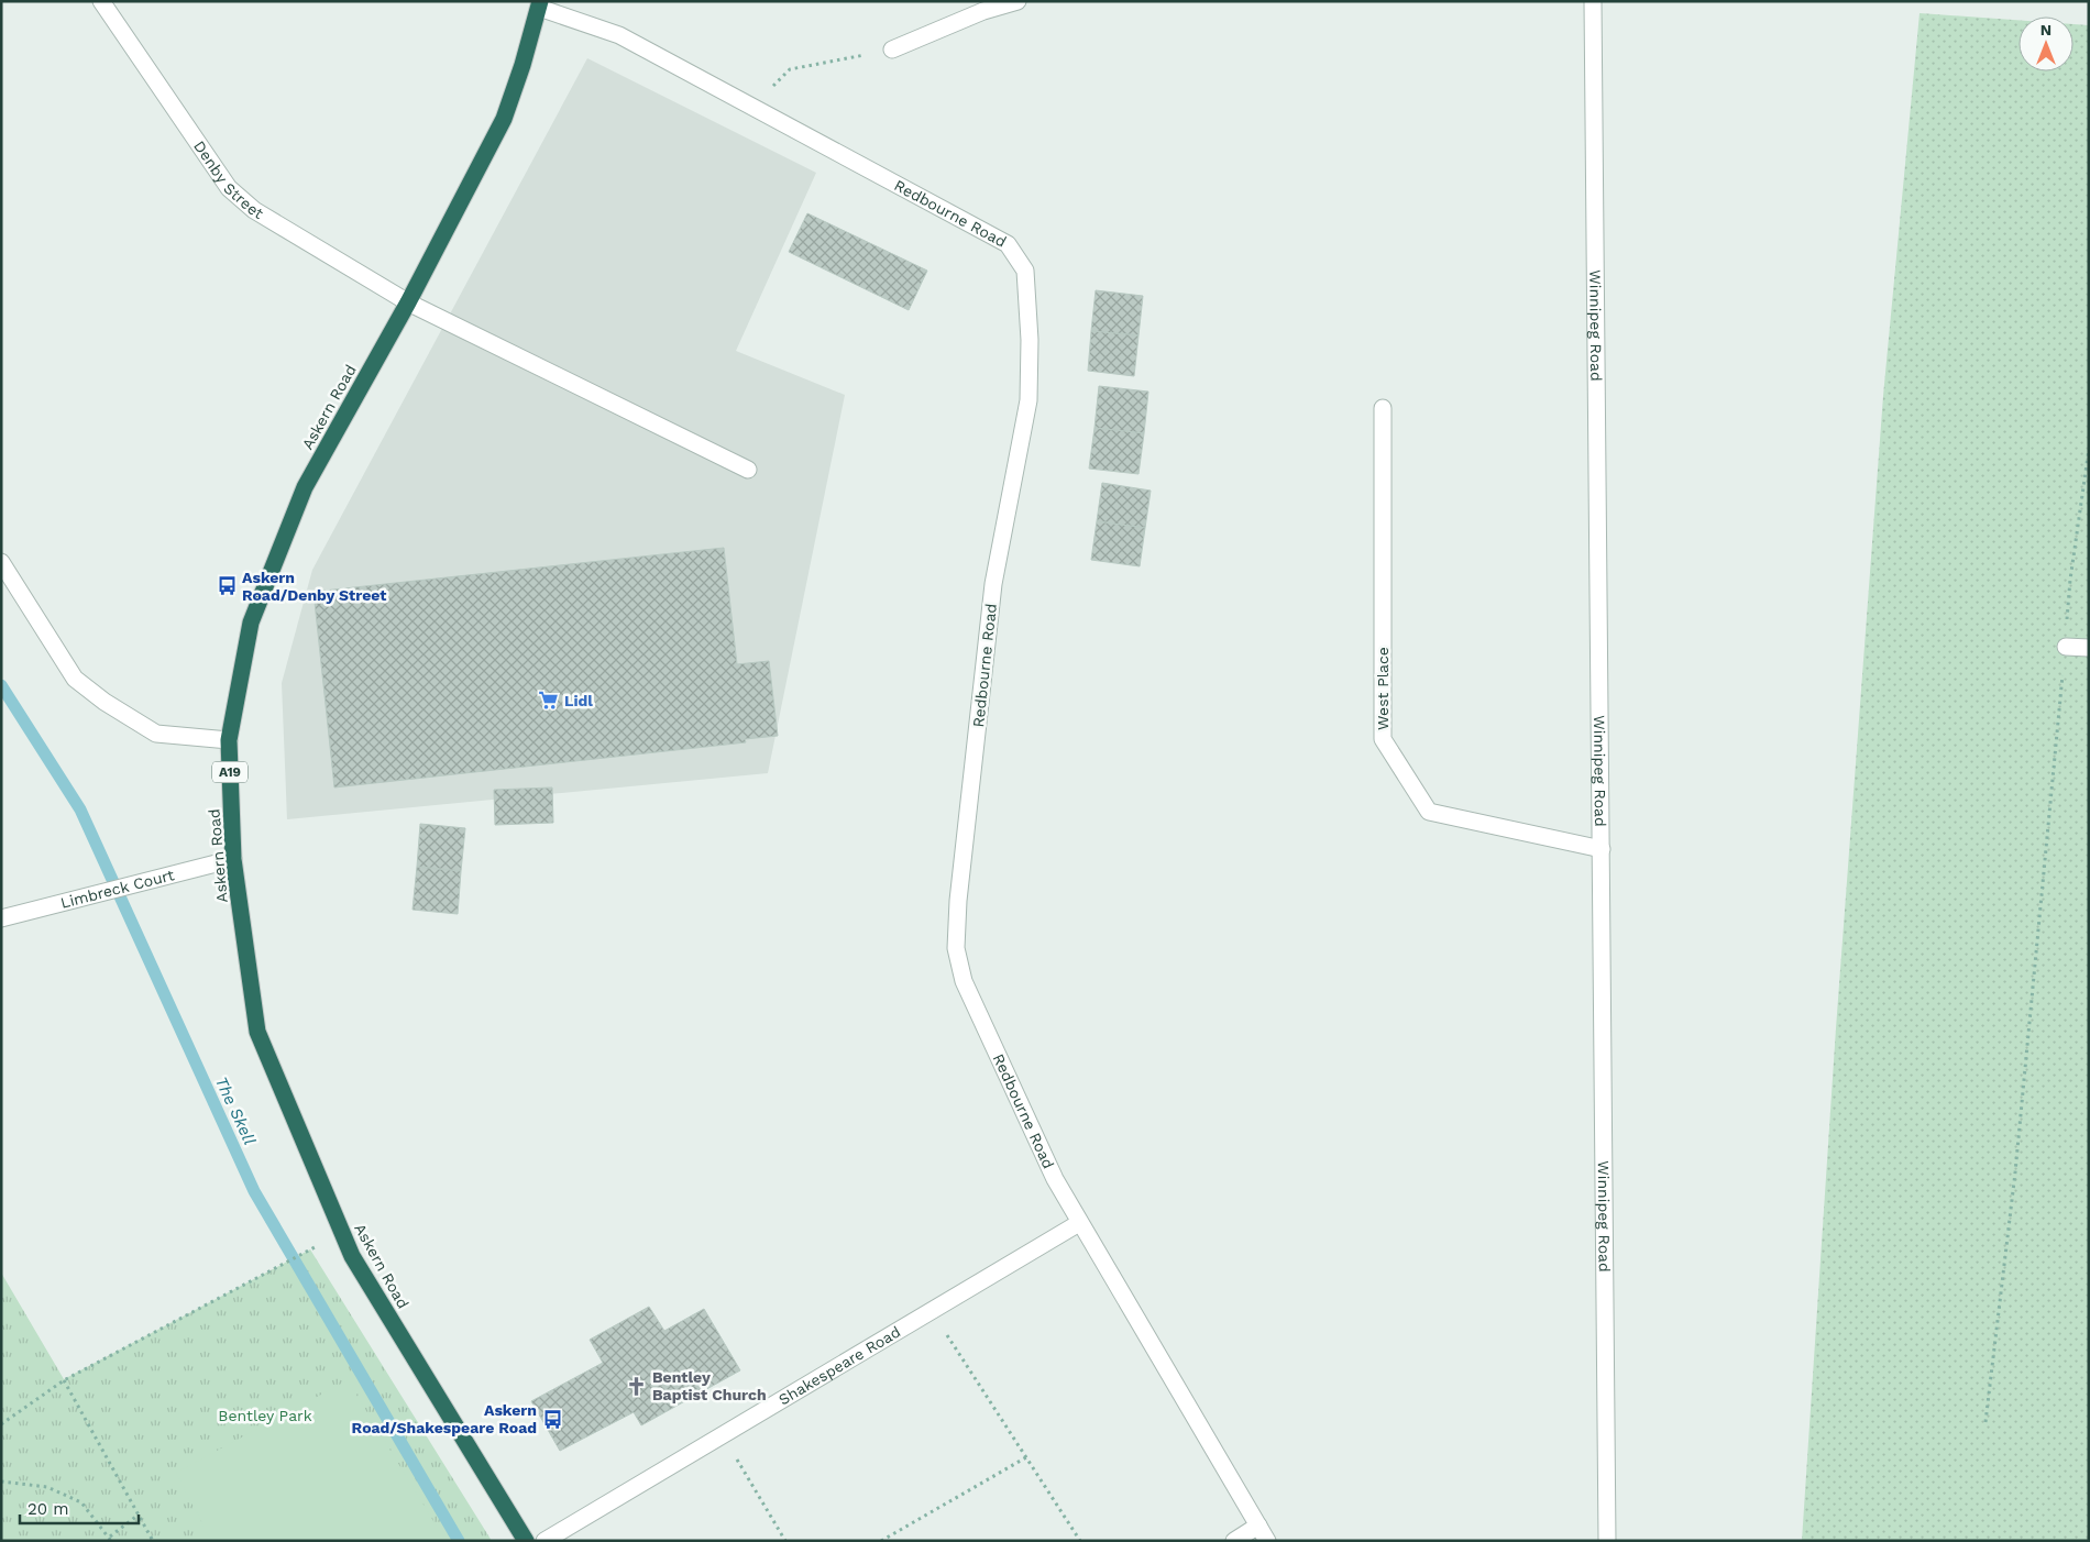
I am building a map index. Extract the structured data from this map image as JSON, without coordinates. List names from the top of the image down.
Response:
{
  "streets": {
    "highway": ["Askern Road", "A19"],
    "street": [
      "Denby Street",
      "Redbourne Road",
      "Winnipeg Road",
      "West Place",
      "Limbreck Court",
      "Shakespeare Road"
    ]
  },
  "crossings": [
    ["Denby Street", "Askern Road"],
    ["Redbourne Road", "Askern Road"],
    ["Redbourne Road", "Shakespeare Road"],
    ["Winnipeg Road", "West Place"],
    ["Askern Road", "Limbreck Court"]
  ],
  "water": ["The Skell"],
  "parks": ["Bentley Park"],
  "places": {
    "bus stop": ["Askern Road/Denby Street", "Askern Road/Shakespeare Road"],
    "supermarket": ["Lidl"],
    "church": ["Bentley Baptist Church"]
  },
  "scale_bar": "20 m",
  "north": "top"
}
